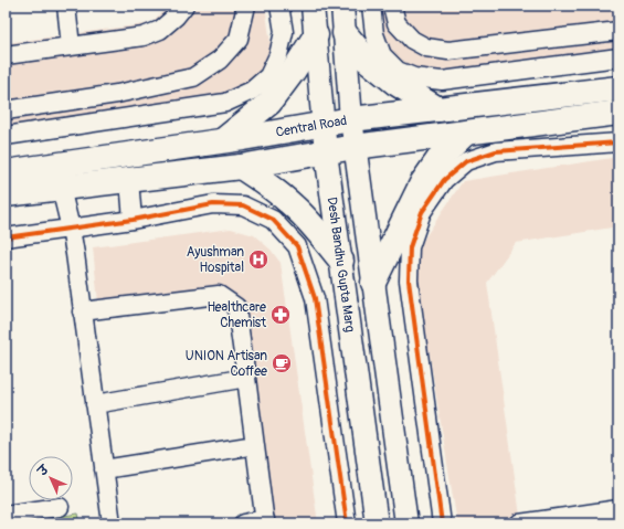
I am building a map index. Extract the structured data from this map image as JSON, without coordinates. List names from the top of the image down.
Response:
{
  "streets": {
    "main road": ["Central Road"],
    "street": ["Desh Bandhu Gupta Marg"]
  },
  "crossings": [
    ["Central Road", "Desh Bandhu Gupta Marg"]
  ],
  "places": {
    "hospital": ["Ayushman Hospital"],
    "pharmacy": ["Healthcare Chemist"],
    "cafe": ["UNION Artisan Coffee"]
  },
  "north": "top left"
}
